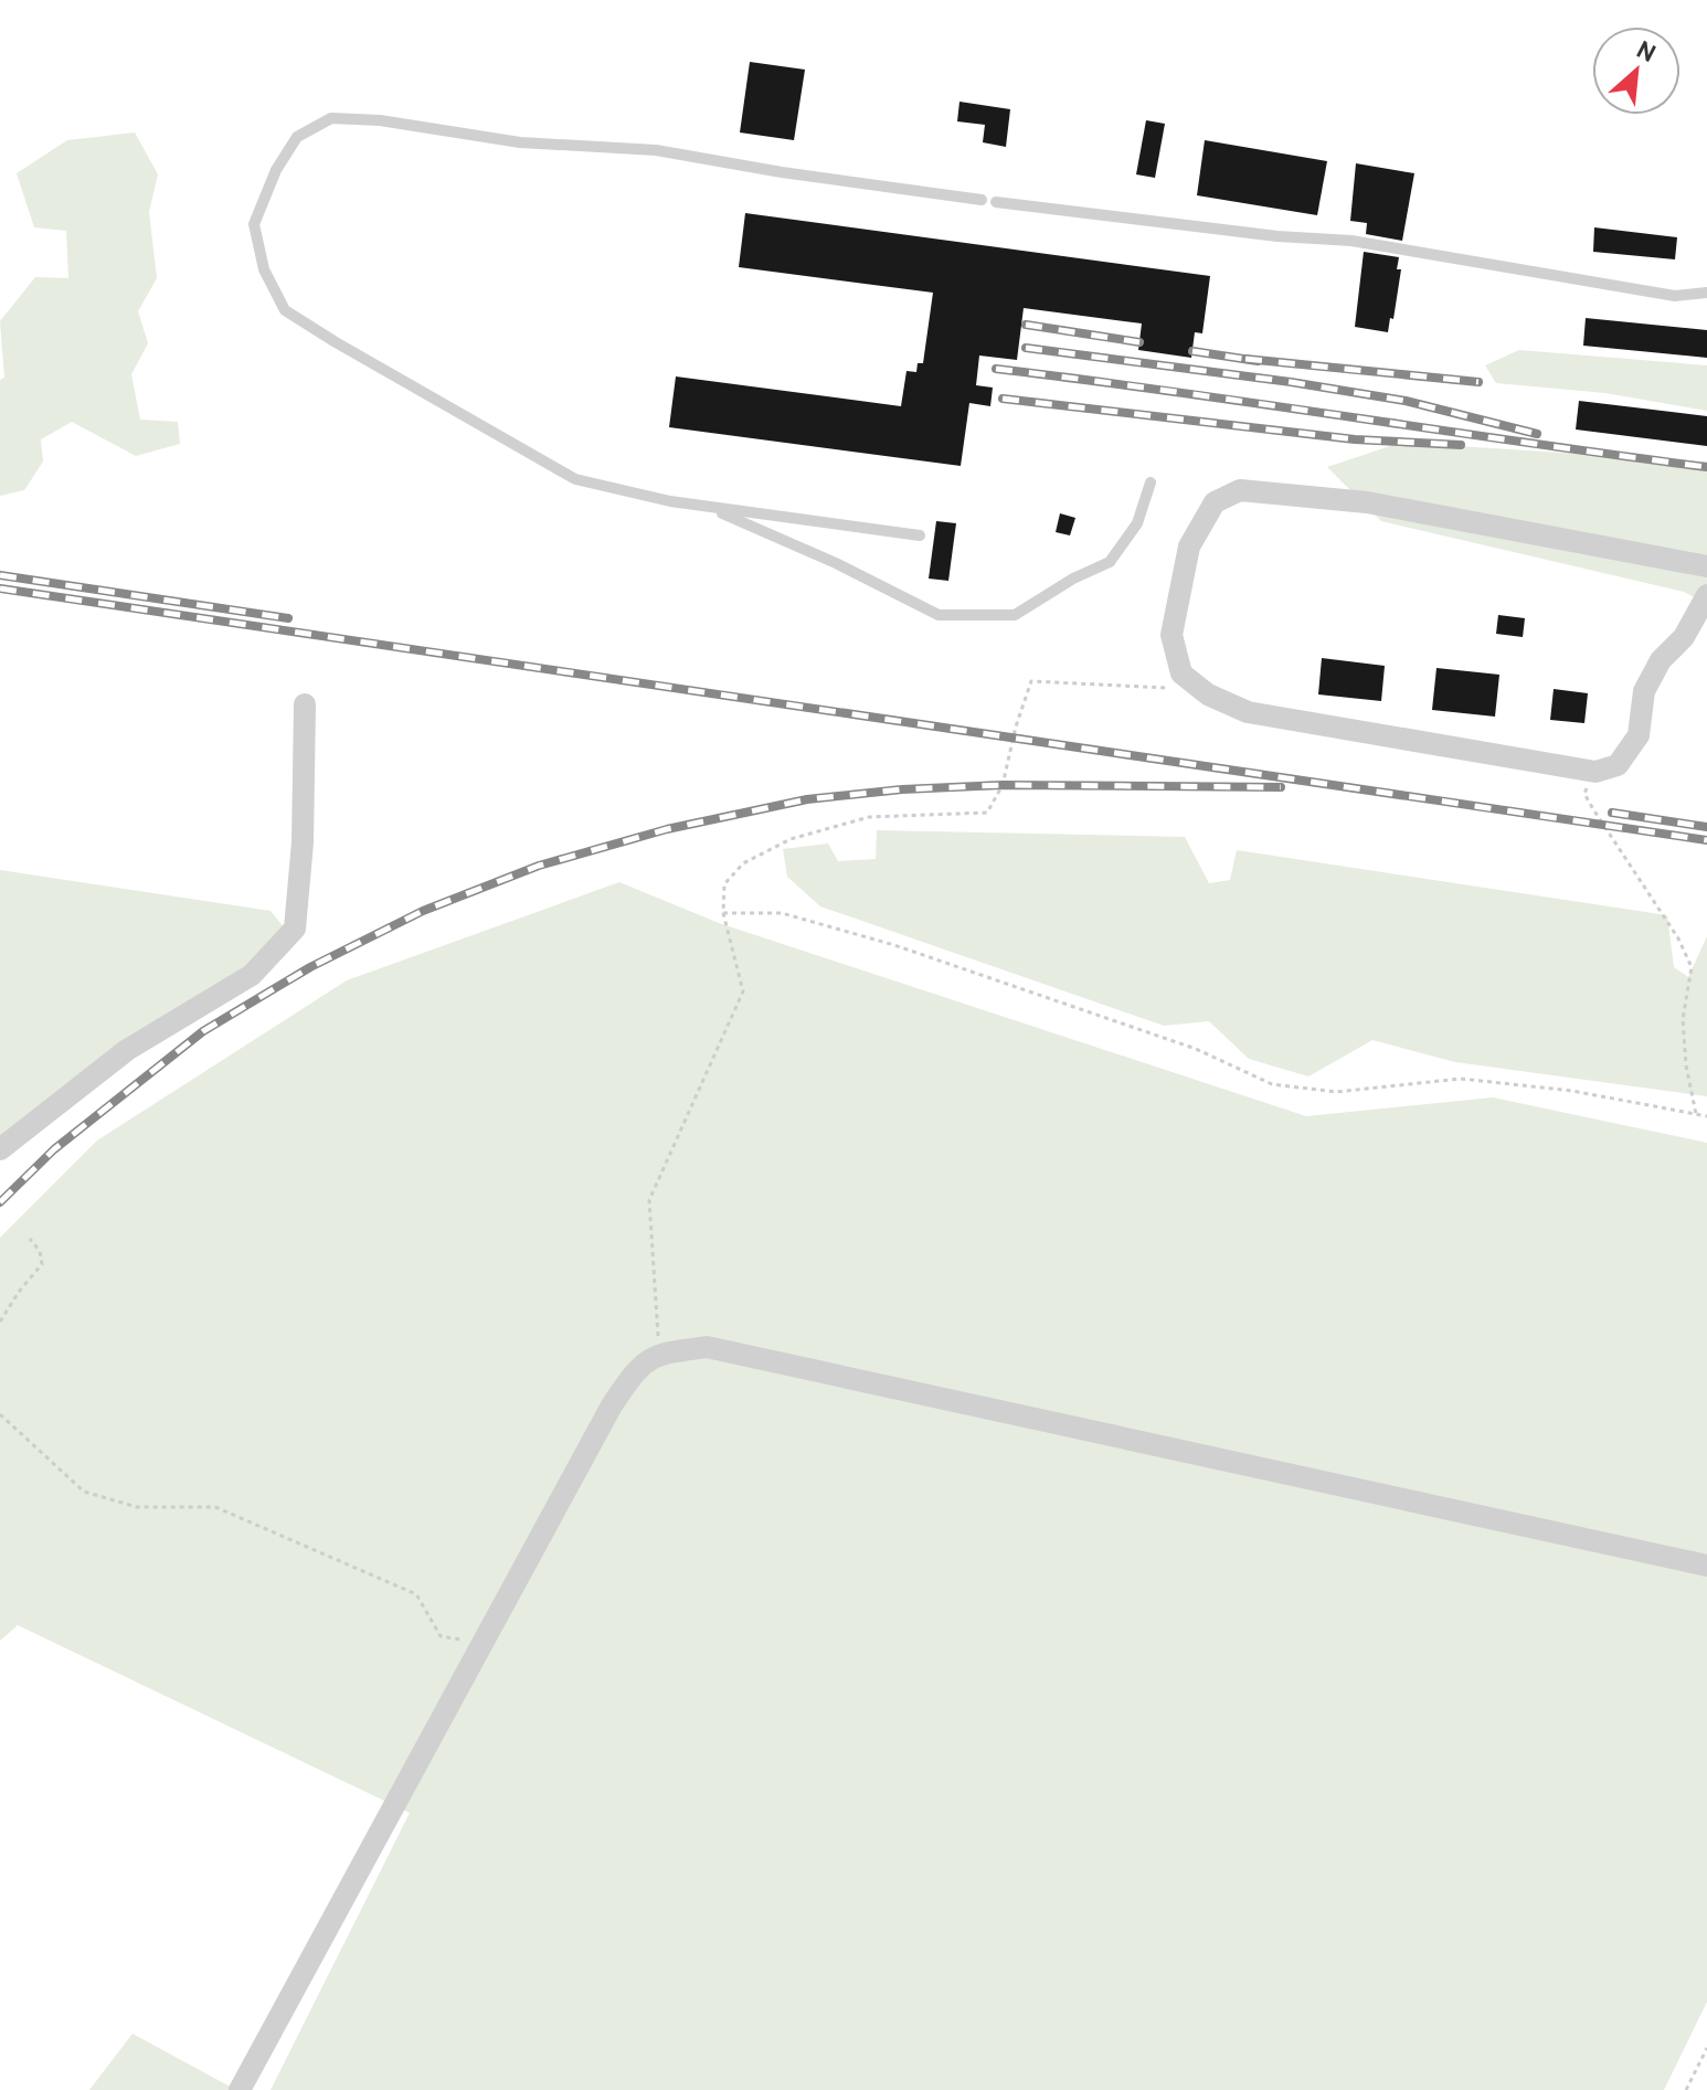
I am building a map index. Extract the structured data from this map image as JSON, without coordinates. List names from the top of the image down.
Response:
{
  "north": "top right"
}
